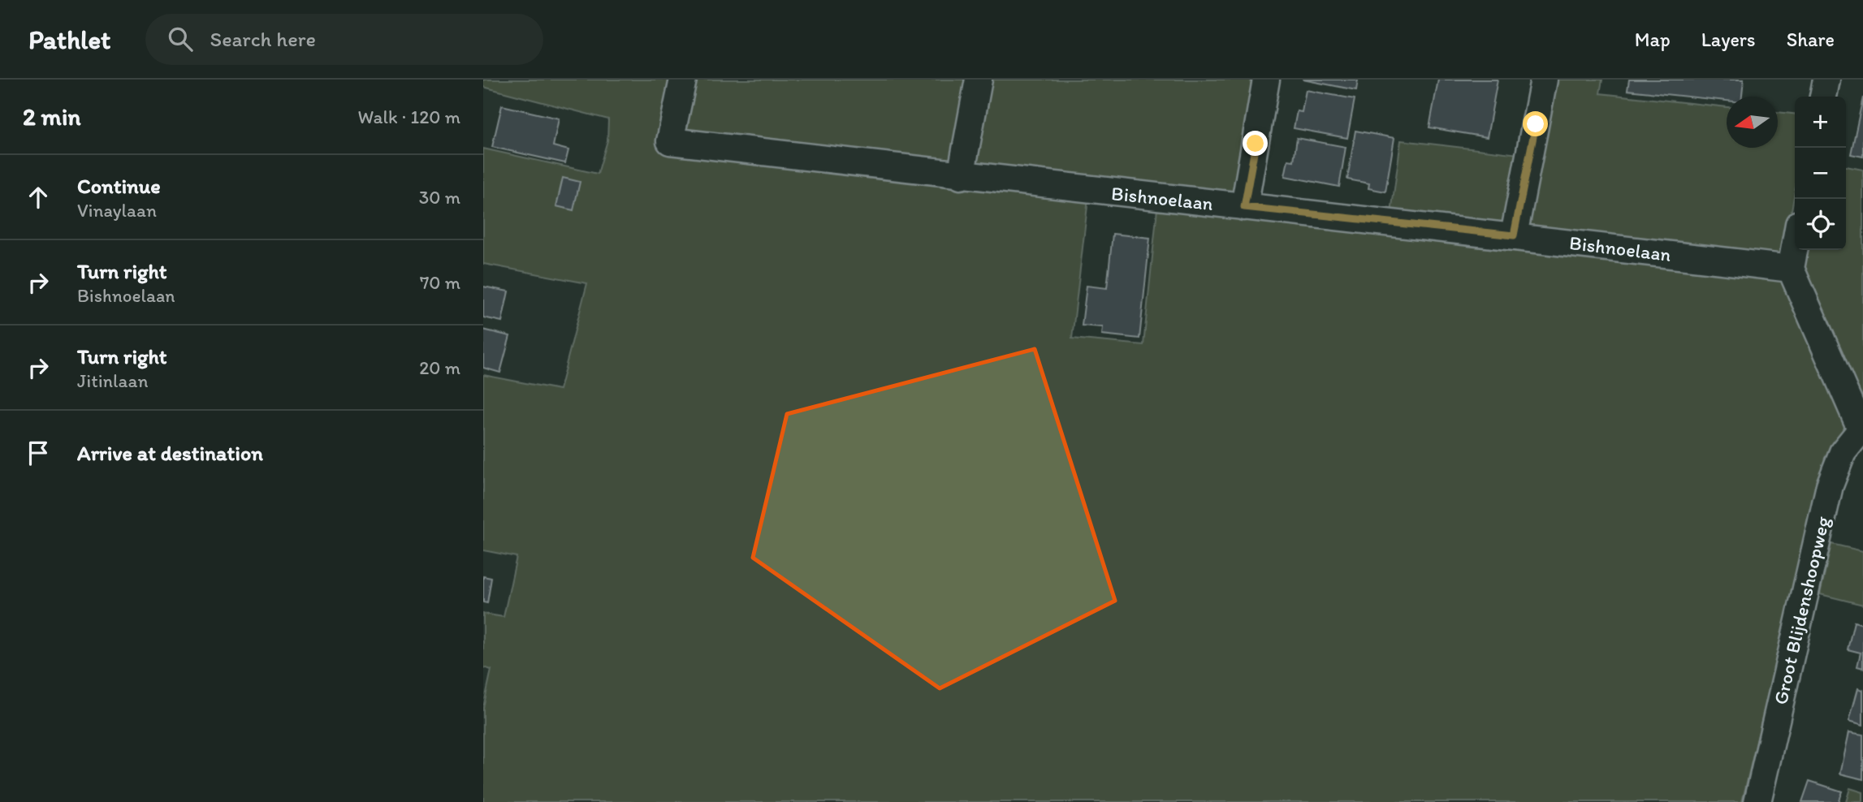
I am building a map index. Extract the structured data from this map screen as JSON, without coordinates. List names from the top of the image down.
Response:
{
  "streets": {
    "street": ["Bishnoelaan", "Groot Blijdenshoopweg"]
  },
  "north": "left",
  "page": {
    "header": "Pathlet",
    "search": "Search here",
    "nav": ["Map", "Layers", "Share"],
    "heading": ["2 min", "Walk · 120 m"],
    "map_buttons": ["+", "−"],
    "list": [
      ["Continue", "Vinaylaan", "30 m"],
      ["Turn right", "Bishnoelaan", "70 m"],
      ["Turn right", "Jitinlaan", "20 m"],
      "Arrive at destination"
    ]
  }
}
